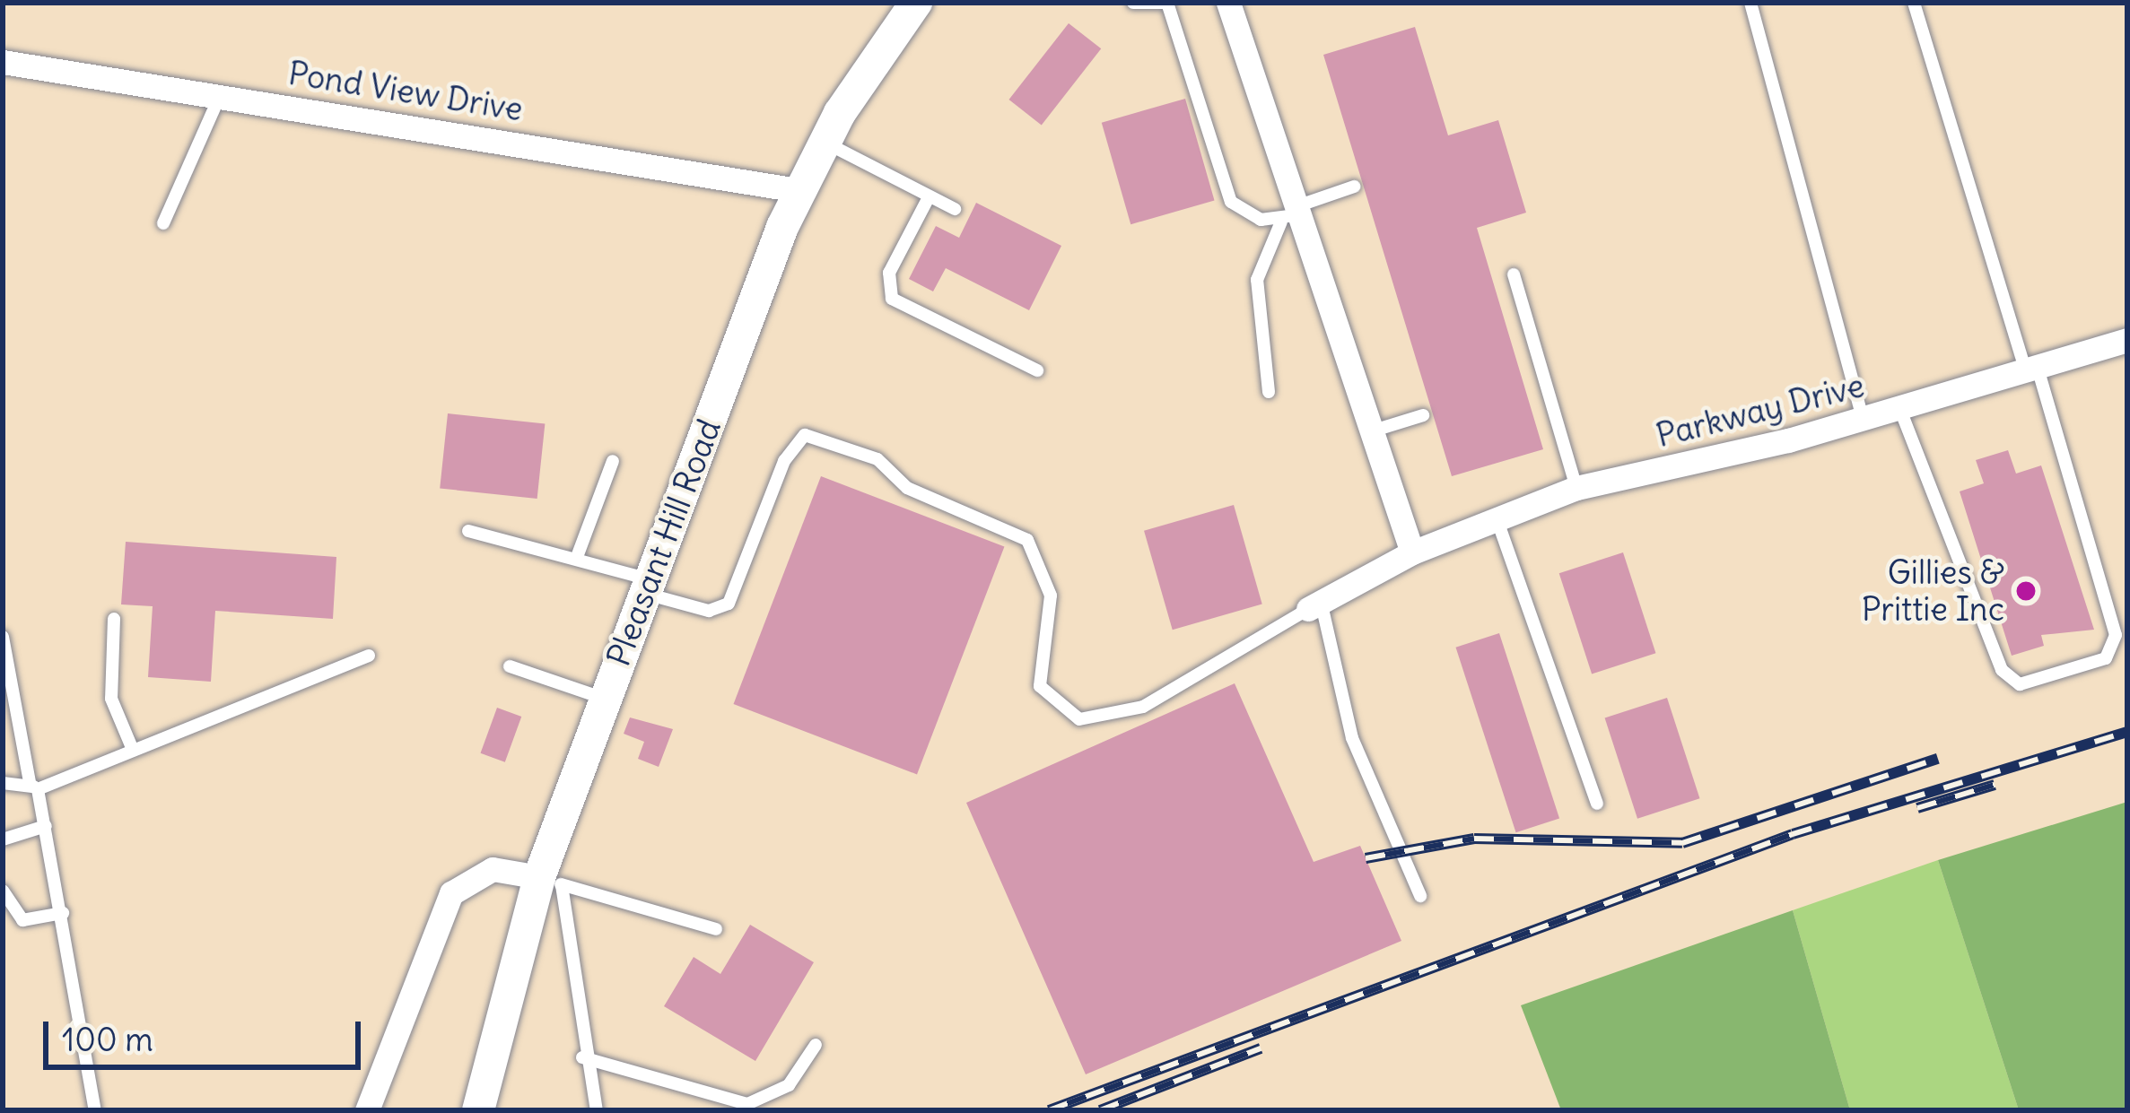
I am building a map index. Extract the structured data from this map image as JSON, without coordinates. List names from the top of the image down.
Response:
{
  "streets": {
    "street": ["Pond View Drive", "Parkway Drive", "Pleasant Hill Road"]
  },
  "crossings": [
    ["Pond View Drive", "Pleasant Hill Road"]
  ],
  "places": ["Gillies & Prittie Inc"],
  "scale_bar": "100 m"
}
